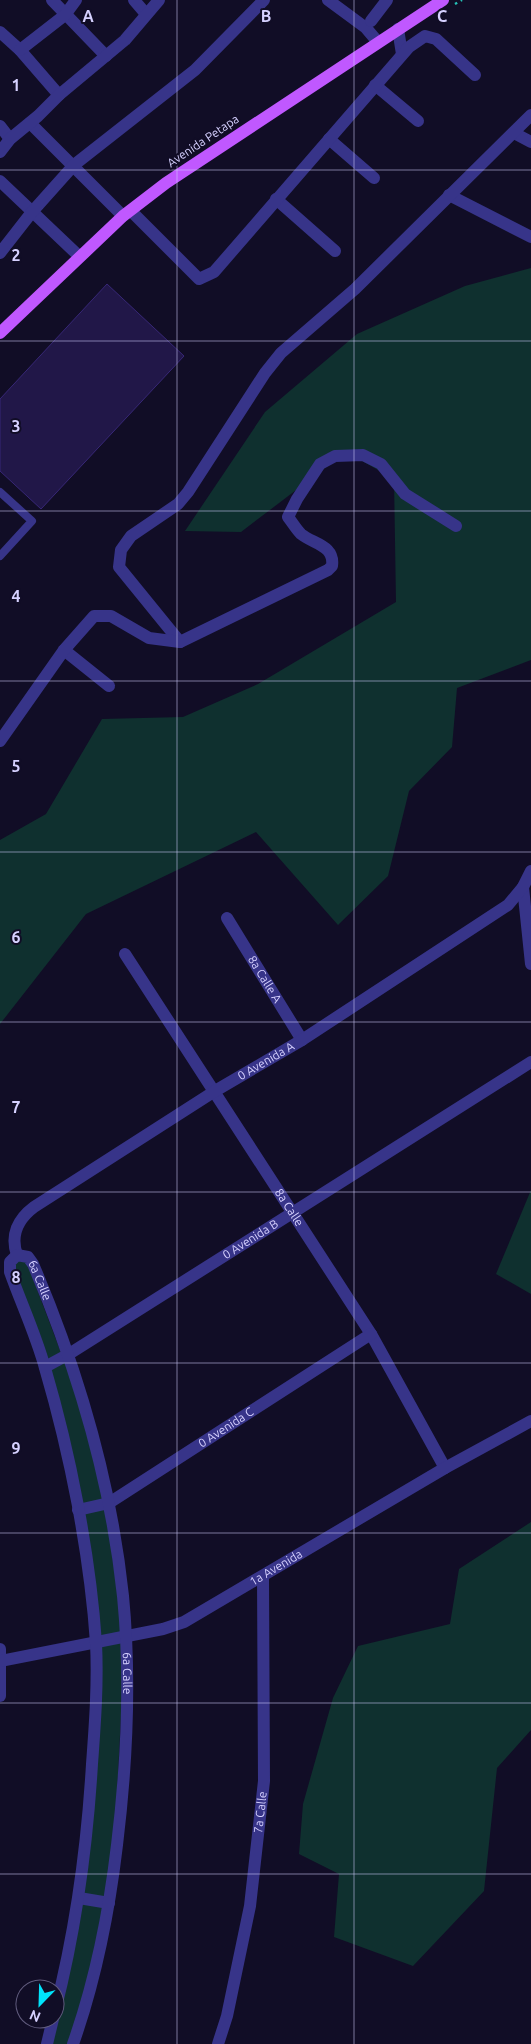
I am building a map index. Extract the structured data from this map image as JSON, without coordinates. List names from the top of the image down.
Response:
{
  "streets": {
    "main road": ["Avenida Petapa"],
    "street": [
      "8a Calle A",
      "0 Avenida A",
      "8a Calle",
      "0 Avenida B",
      "6a Calle",
      "0 Avenida C",
      "1a Avenida",
      "7a Calle"
    ]
  },
  "crossings": [
    ["8a Calle A", "0 Avenida A"],
    ["0 Avenida A", "8a Calle"],
    ["0 Avenida A", "6a Calle"],
    ["8a Calle", "0 Avenida B"],
    ["8a Calle", "0 Avenida C"],
    ["8a Calle", "1a Avenida"],
    ["0 Avenida B", "6a Calle"],
    ["6a Calle", "0 Avenida C"],
    ["6a Calle", "1a Avenida"],
    ["1a Avenida", "7a Calle"]
  ],
  "north": "bottom left",
  "grid": {
    "columns": ["A", "B", "C"],
    "rows": [
      "1",
      "2",
      "3",
      "4",
      "5",
      "6",
      "7",
      "8",
      "9"
    ]
  }
}
